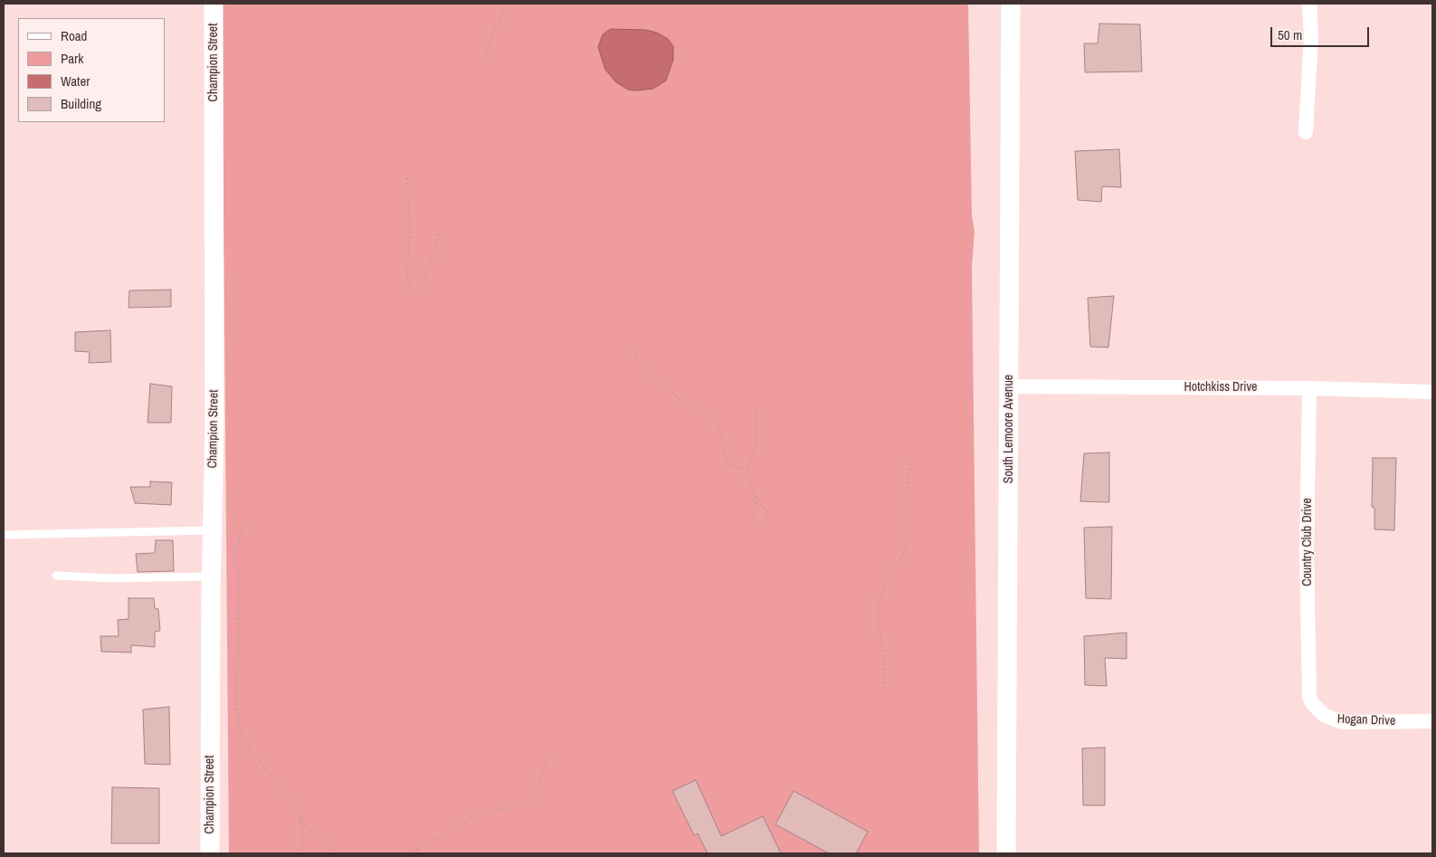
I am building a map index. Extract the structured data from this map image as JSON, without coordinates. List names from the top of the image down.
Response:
{
  "streets": {
    "street": [
      "Champion Street",
      "Hotchkiss Drive",
      "South Lemoore Avenue",
      "Country Club Drive",
      "Hogan Drive"
    ]
  },
  "crossings": [
    ["Hotchkiss Drive", "South Lemoore Avenue"],
    ["Hotchkiss Drive", "Country Club Drive"],
    ["Country Club Drive", "Hogan Drive"]
  ],
  "legend": [
    "Road",
    "Park",
    "Water",
    "Building"
  ],
  "scale_bar": "50 m"
}
